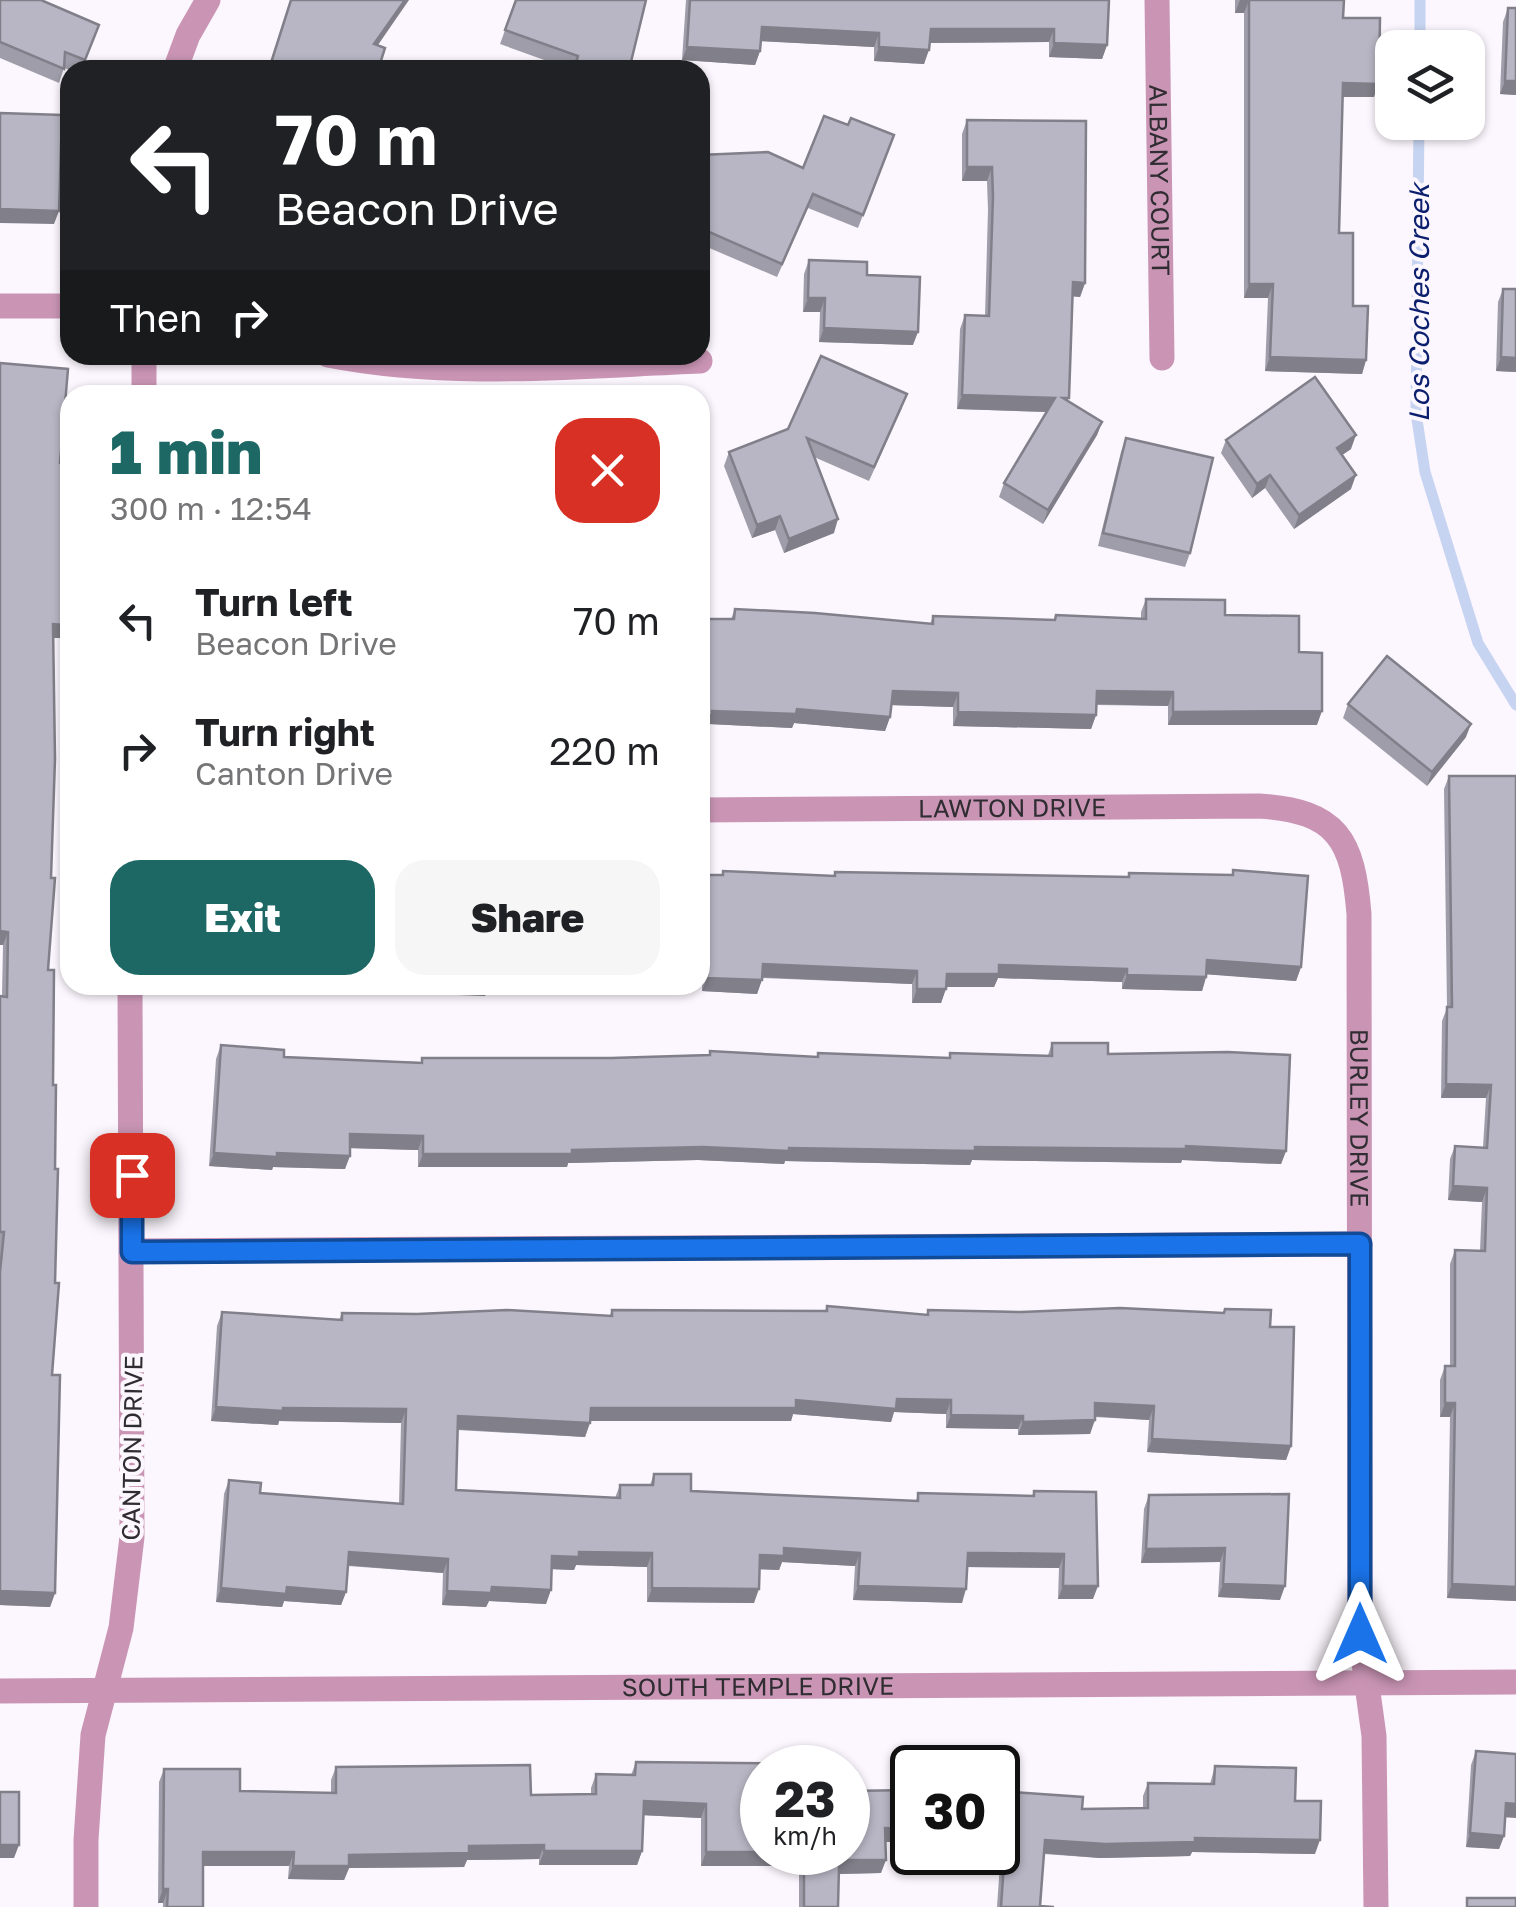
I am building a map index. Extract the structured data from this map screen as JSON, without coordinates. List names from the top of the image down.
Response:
{
  "streets": {
    "street": [
      "ALBANY COURT",
      "LAWTON DRIVE",
      "BURLEY DRIVE",
      "CANTON DRIVE",
      "SOUTH TEMPLE DRIVE"
    ]
  },
  "crossings": [
    ["LAWTON DRIVE", "BURLEY DRIVE"],
    ["BURLEY DRIVE", "SOUTH TEMPLE DRIVE"],
    ["CANTON DRIVE", "SOUTH TEMPLE DRIVE"]
  ],
  "water": ["Los Coches Creek"],
  "page": {
    "turn": ["70 m", "Beacon Drive"],
    "then": "Then",
    "heading": ["1 min", "300 m · 12:54"],
    "list": [
      {
        "name": "Turn left",
        "note": "Beacon Drive",
        "value": "70 m"
      },
      {
        "name": "Turn right",
        "note": "Canton Drive",
        "value": "220 m"
      }
    ],
    "buttons": ["Exit", "Share"],
    "speed": "23 km/h",
    "limit": "30"
  }
}
